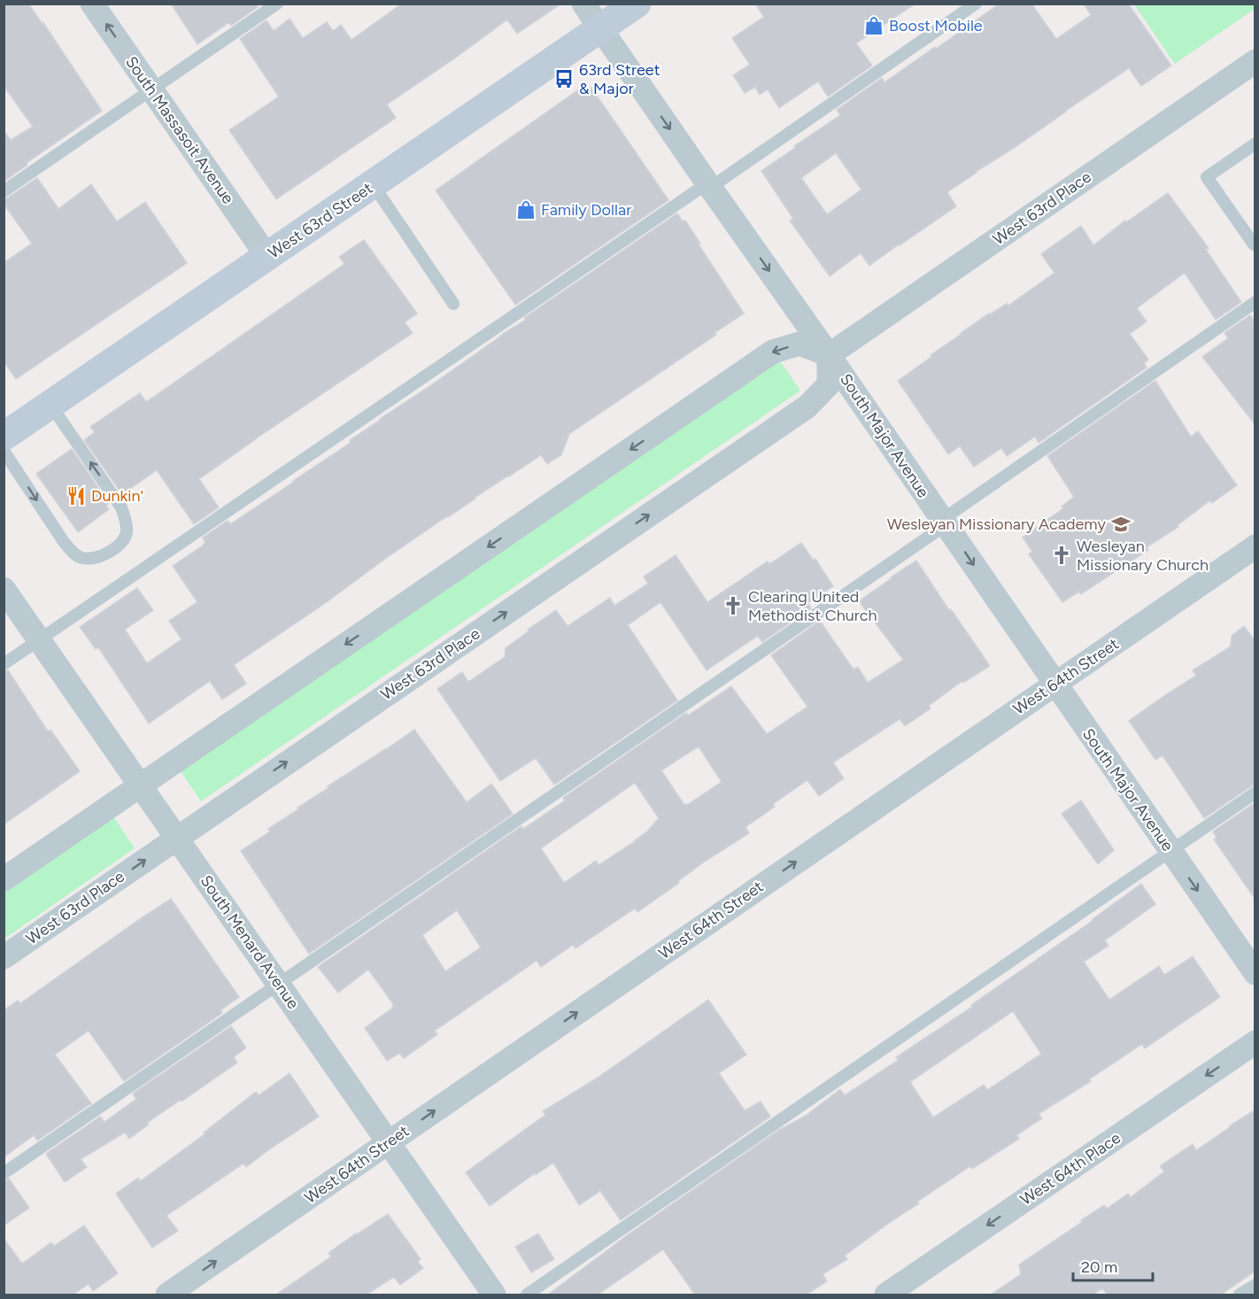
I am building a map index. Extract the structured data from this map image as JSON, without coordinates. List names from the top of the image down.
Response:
{
  "streets": {
    "main road": ["West 63rd Street"],
    "street": [
      "South Massasoit Avenue",
      "West 63rd Place",
      "South Major Avenue",
      "West 64th Street",
      "South Menard Avenue",
      "West 64th Place"
    ]
  },
  "crossings": [
    ["South Massasoit Avenue", "West 63rd Street"],
    ["West 63rd Place", "South Major Avenue"],
    ["West 63rd Place", "South Menard Avenue"],
    ["West 63rd Street", "South Major Avenue"],
    ["South Major Avenue", "West 64th Street"],
    ["West 64th Street", "South Menard Avenue"]
  ],
  "one_way": ["South Major Avenue", "West 64th Street", "West 64th Place"],
  "places": {
    "shop": ["Boost Mobile", "Family Dollar"],
    "bus stop": ["63rd Street & Major"],
    "restaurant": ["Dunkin'"],
    "school or university": ["Wesleyan Missionary Academy"],
    "church": ["Wesleyan Missionary Church", "Clearing United Methodist Church"]
  },
  "scale_bar": "20 m"
}
